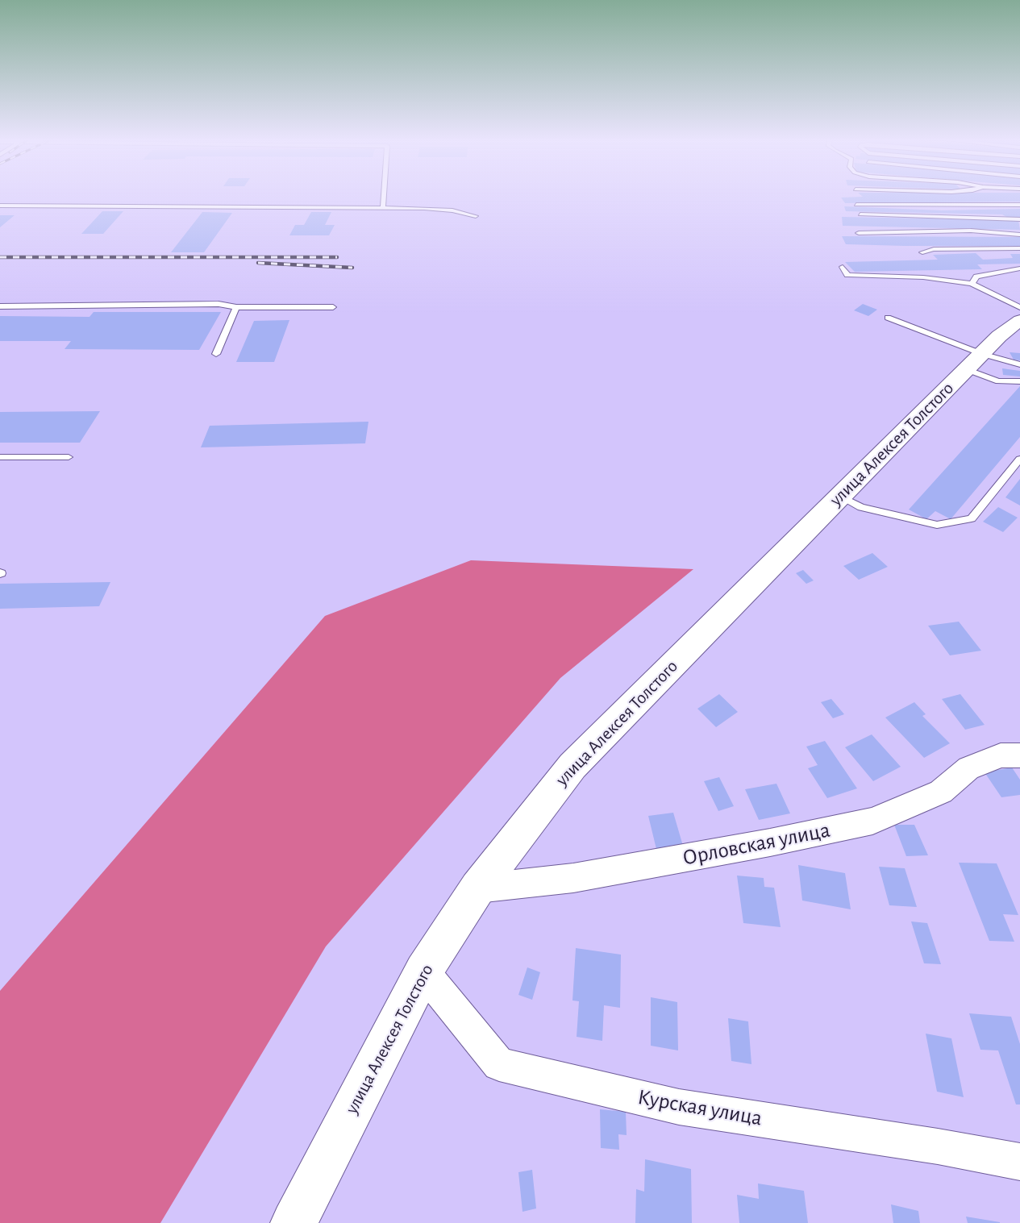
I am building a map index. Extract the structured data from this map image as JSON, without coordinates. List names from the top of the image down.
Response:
{
  "streets": {
    "street": ["улица Алексея Толстого", "Орловская улица", "Курская улица"]
  },
  "crossings": [
    ["улица Алексея Толстого", "Орловская улица"],
    ["улица Алексея Толстого", "Курская улица"]
  ]
}
